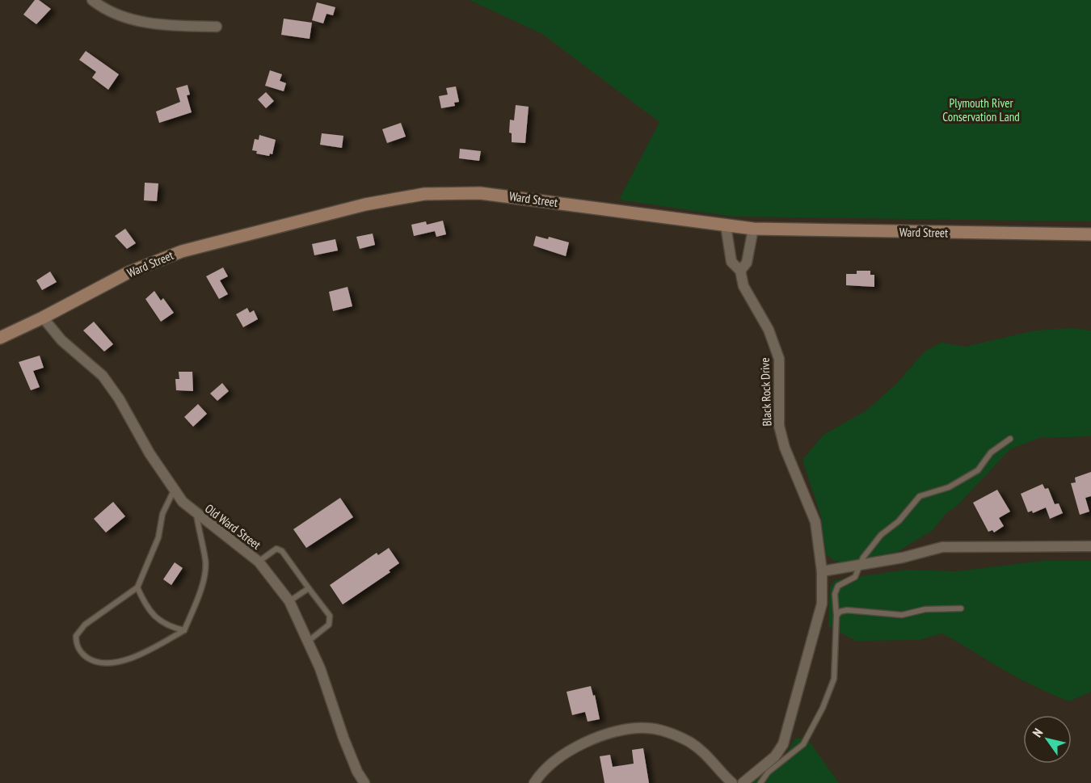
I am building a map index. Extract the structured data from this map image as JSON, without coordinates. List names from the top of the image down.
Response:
{
  "streets": {
    "street": ["Ward Street", "Black Rock Drive", "Old Ward Street"]
  },
  "crossings": [
    ["Ward Street", "Black Rock Drive"],
    ["Ward Street", "Old Ward Street"]
  ],
  "parks": ["Plymouth River Conservation Land"],
  "north": "top left"
}
